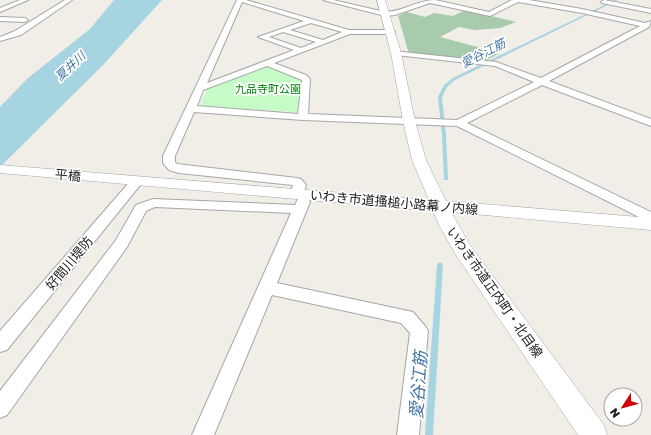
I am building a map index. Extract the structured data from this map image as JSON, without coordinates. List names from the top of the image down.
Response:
{
  "streets": {
    "street": [
      "平橋",
      "いわき市道搔槌小路幕ノ内線",
      "好間川堤防",
      "いわき市道正内町・北目線"
    ]
  },
  "crossings": [
    ["平橋", "いわき市道搔槌小路幕ノ内線"],
    ["平橋", "好間川堤防"],
    ["いわき市道搔槌小路幕ノ内線", "好間川堤防"],
    ["いわき市道搔槌小路幕ノ内線", "いわき市道正内町・北目線"]
  ],
  "water": ["愛谷江筋", "夏井川"],
  "parks": ["九品寺町公園"],
  "north": "bottom left"
}
